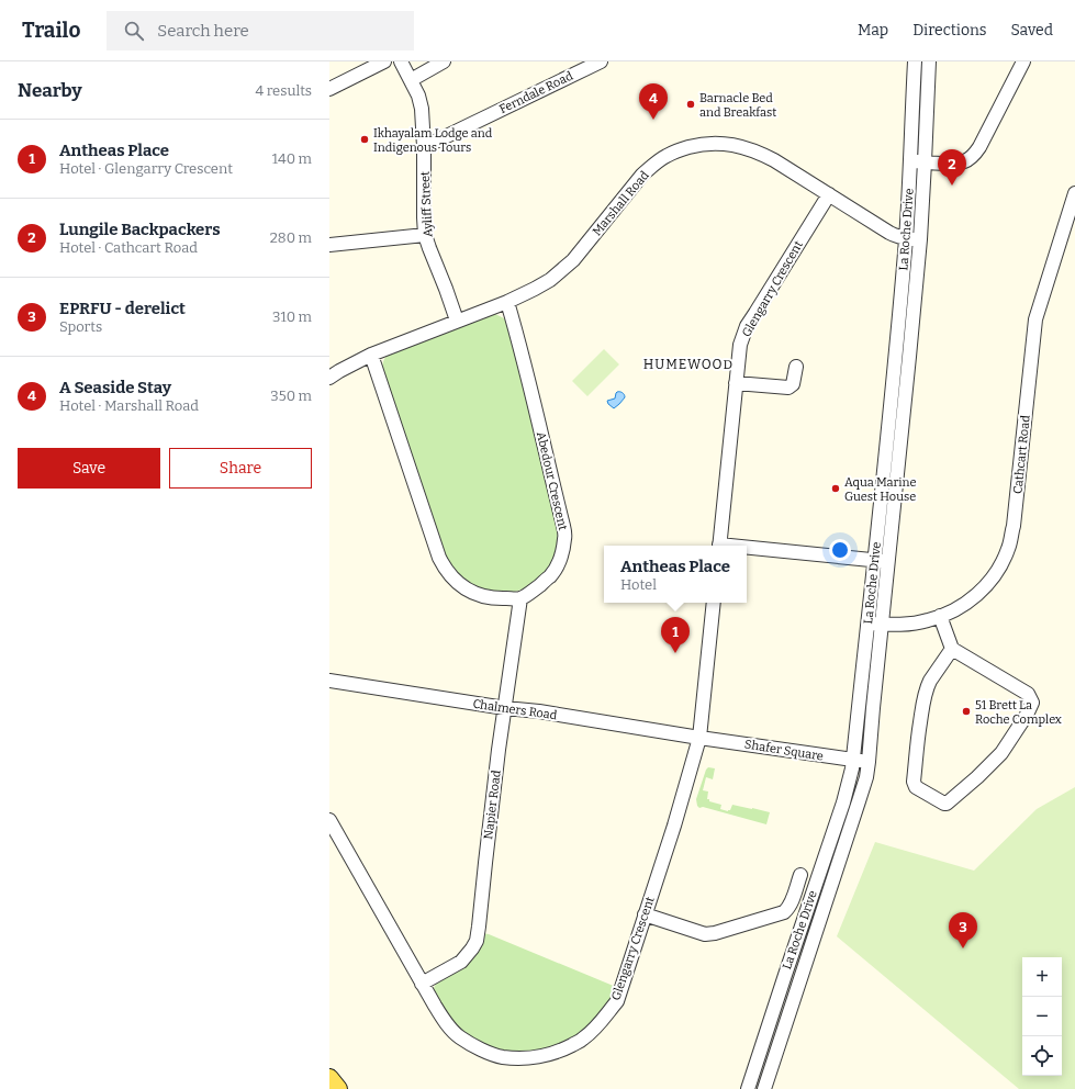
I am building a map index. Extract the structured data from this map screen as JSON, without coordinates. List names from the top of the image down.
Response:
{
  "streets": {
    "street": [
      "Ferndale Road",
      "Marshall Road",
      "Ayliff Street",
      "La Roche Drive",
      "Glengarry Crescent",
      "Cathcart Road",
      "Abedour Crescent",
      "Chalmers Road",
      "Shafer Square",
      "Napier Road"
    ]
  },
  "crossings": [
    ["Ferndale Road", "Ayliff Street"],
    ["Marshall Road", "Ayliff Street"],
    ["Marshall Road", "La Roche Drive"],
    ["Marshall Road", "Glengarry Crescent"],
    ["Marshall Road", "Abedour Crescent"],
    ["La Roche Drive", "Cathcart Road"],
    ["La Roche Drive", "Shafer Square"],
    ["Glengarry Crescent", "Chalmers Road"],
    ["Glengarry Crescent", "Shafer Square"],
    ["Glengarry Crescent", "Napier Road"],
    ["Abedour Crescent", "Napier Road"],
    ["Chalmers Road", "Shafer Square"],
    ["Chalmers Road", "Napier Road"]
  ],
  "districts": ["HUMEWOOD"],
  "places": [
    "Barnacle Bed and Breakfast",
    "Ikhayalam Lodge and Indigenous Tours",
    "Aqua Marine Guest House",
    "51 Brett La Roche Complex"
  ],
  "page": {
    "header": "Trailo",
    "search": "Search here",
    "nav": ["Map", "Directions", "Saved"],
    "heading": ["Nearby", "4 results"],
    "pins": [
      "4",
      "2",
      "1",
      "3"
    ],
    "list": [
      {
        "mark": "1",
        "name": "Antheas Place",
        "note": "Hotel · Glengarry Crescent",
        "value": "140 m"
      },
      {
        "mark": "2",
        "name": "Lungile Backpackers",
        "note": "Hotel · Cathcart Road",
        "value": "280 m"
      },
      {
        "mark": "3",
        "name": "EPRFU - derelict",
        "note": "Sports",
        "value": "310 m"
      },
      {
        "mark": "4",
        "name": "A Seaside Stay",
        "note": "Hotel · Marshall Road",
        "value": "350 m"
      }
    ],
    "buttons": ["Save", "Share"],
    "popup": ["Antheas Place", "Hotel"],
    "map_buttons": ["+", "−"]
  }
}
